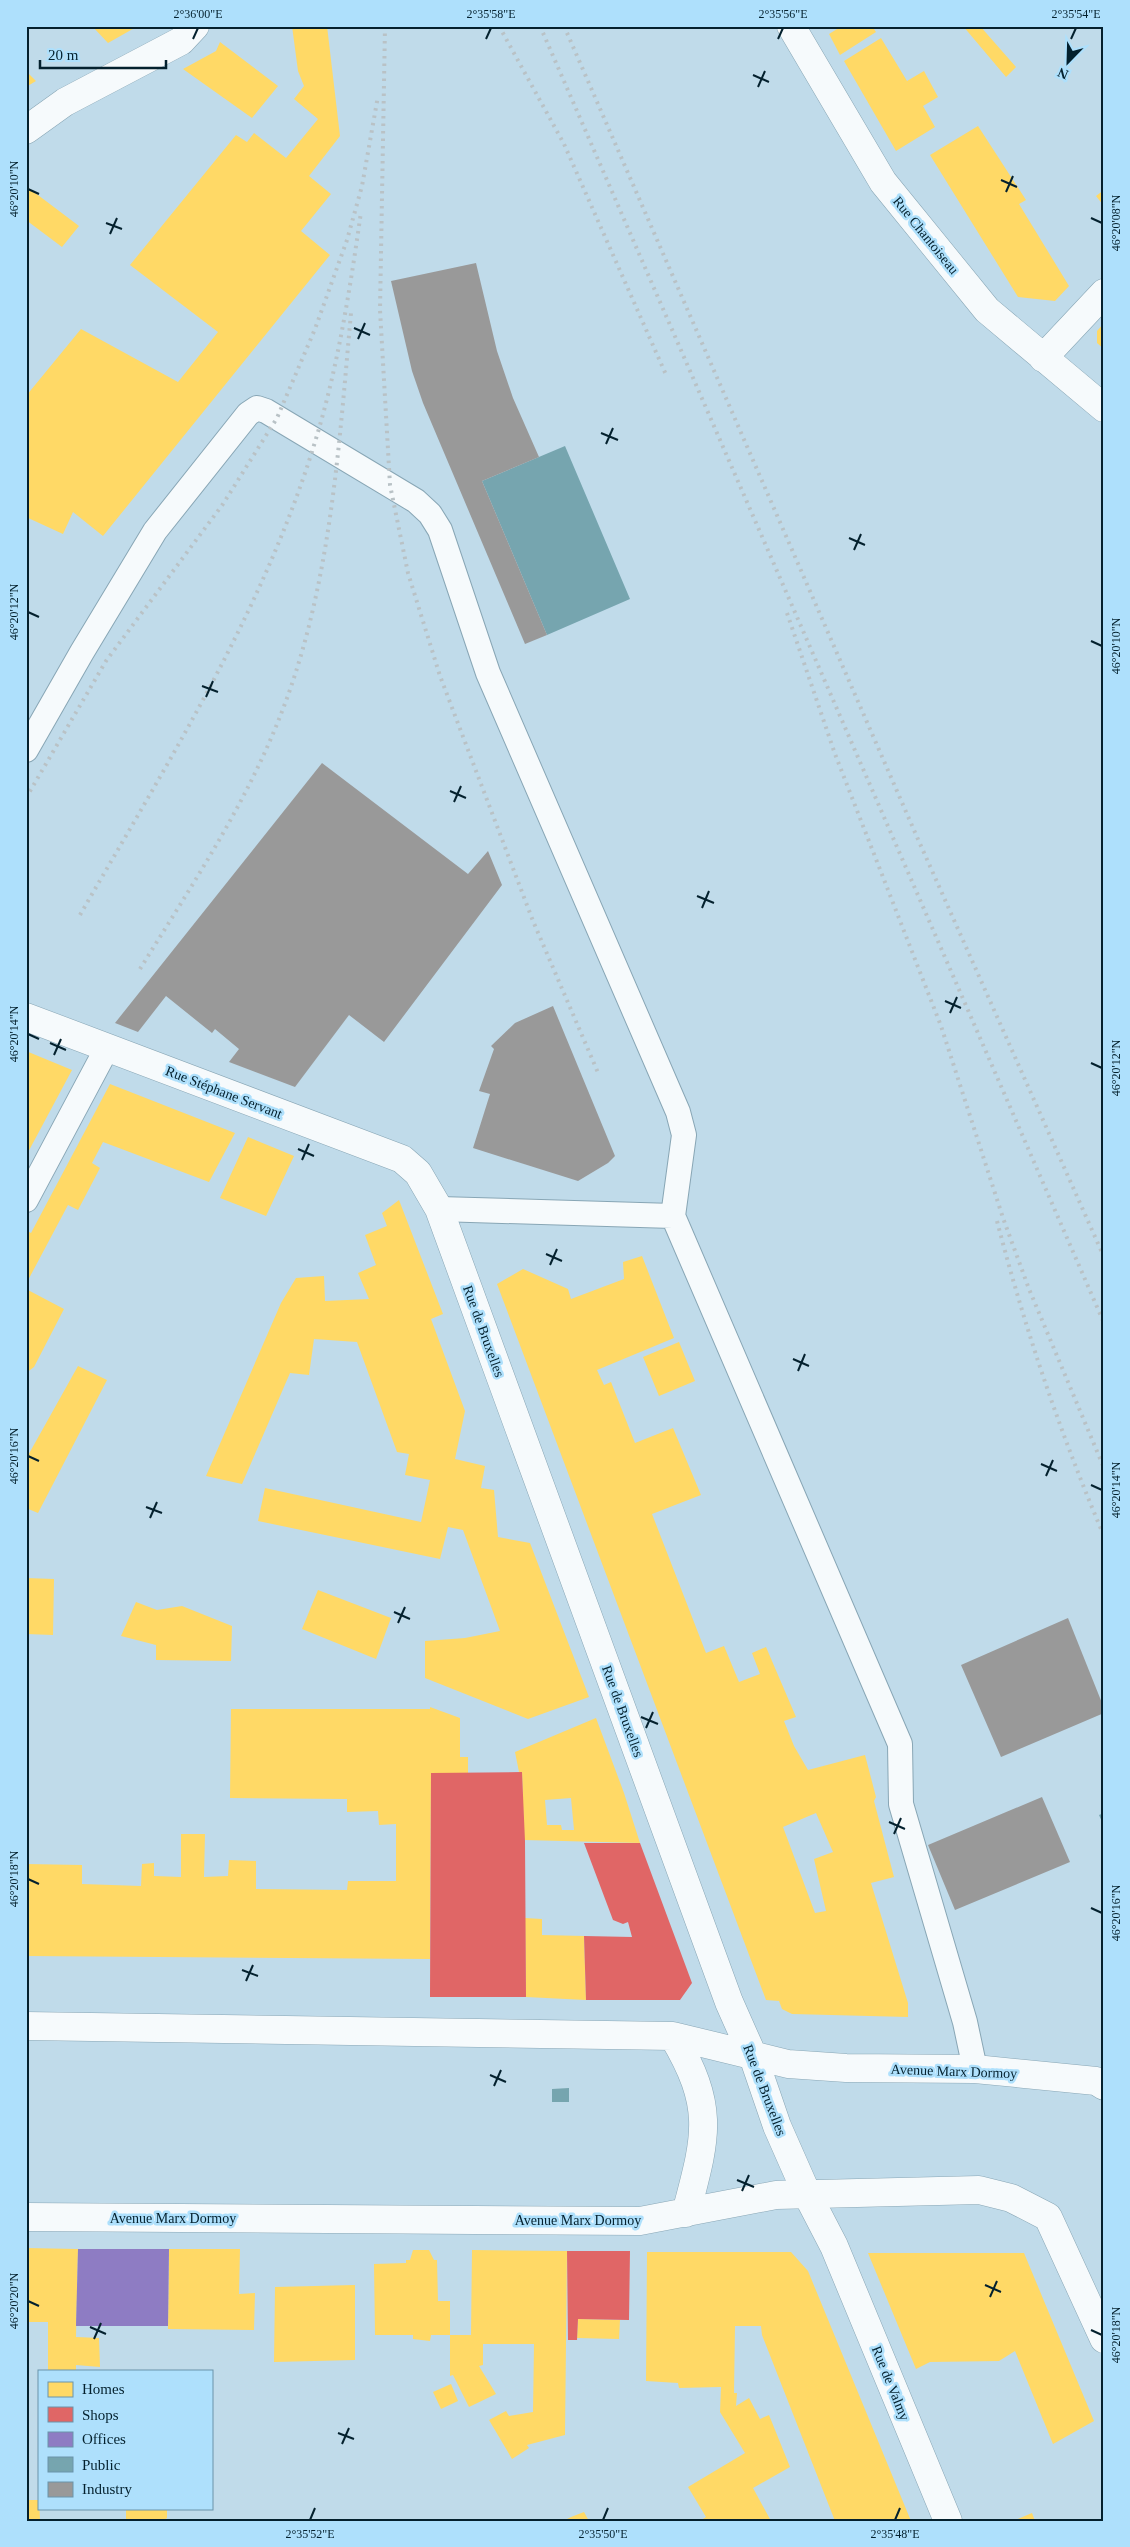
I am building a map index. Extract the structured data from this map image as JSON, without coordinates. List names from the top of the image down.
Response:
{
  "streets": {
    "street": [
      "Rue Chantoiseau",
      "Rue Stéphane Servant",
      "Rue de Bruxelles",
      "Avenue Marx Dormoy",
      "Rue de Valmy"
    ]
  },
  "crossings": [
    ["Rue Stéphane Servant", "Rue de Bruxelles"],
    ["Rue de Bruxelles", "Avenue Marx Dormoy"],
    ["Rue de Bruxelles", "Rue de Valmy"]
  ],
  "legend": [
    "Homes",
    "Shops",
    "Offices",
    "Public",
    "Industry"
  ],
  "scale_bar": "20 m",
  "north": "bottom left",
  "coordinates": [
    "2°36'00\"E",
    "2°35'58\"E",
    "2°35'56\"E",
    "2°35'54\"E",
    "46°20'10\"N",
    "46°20'08\"N",
    "46°20'12\"N",
    "46°20'14\"N",
    "46°20'16\"N",
    "46°20'18\"N",
    "46°20'20\"N",
    "2°35'52\"E",
    "2°35'50\"E",
    "2°35'48\"E"
  ]
}
